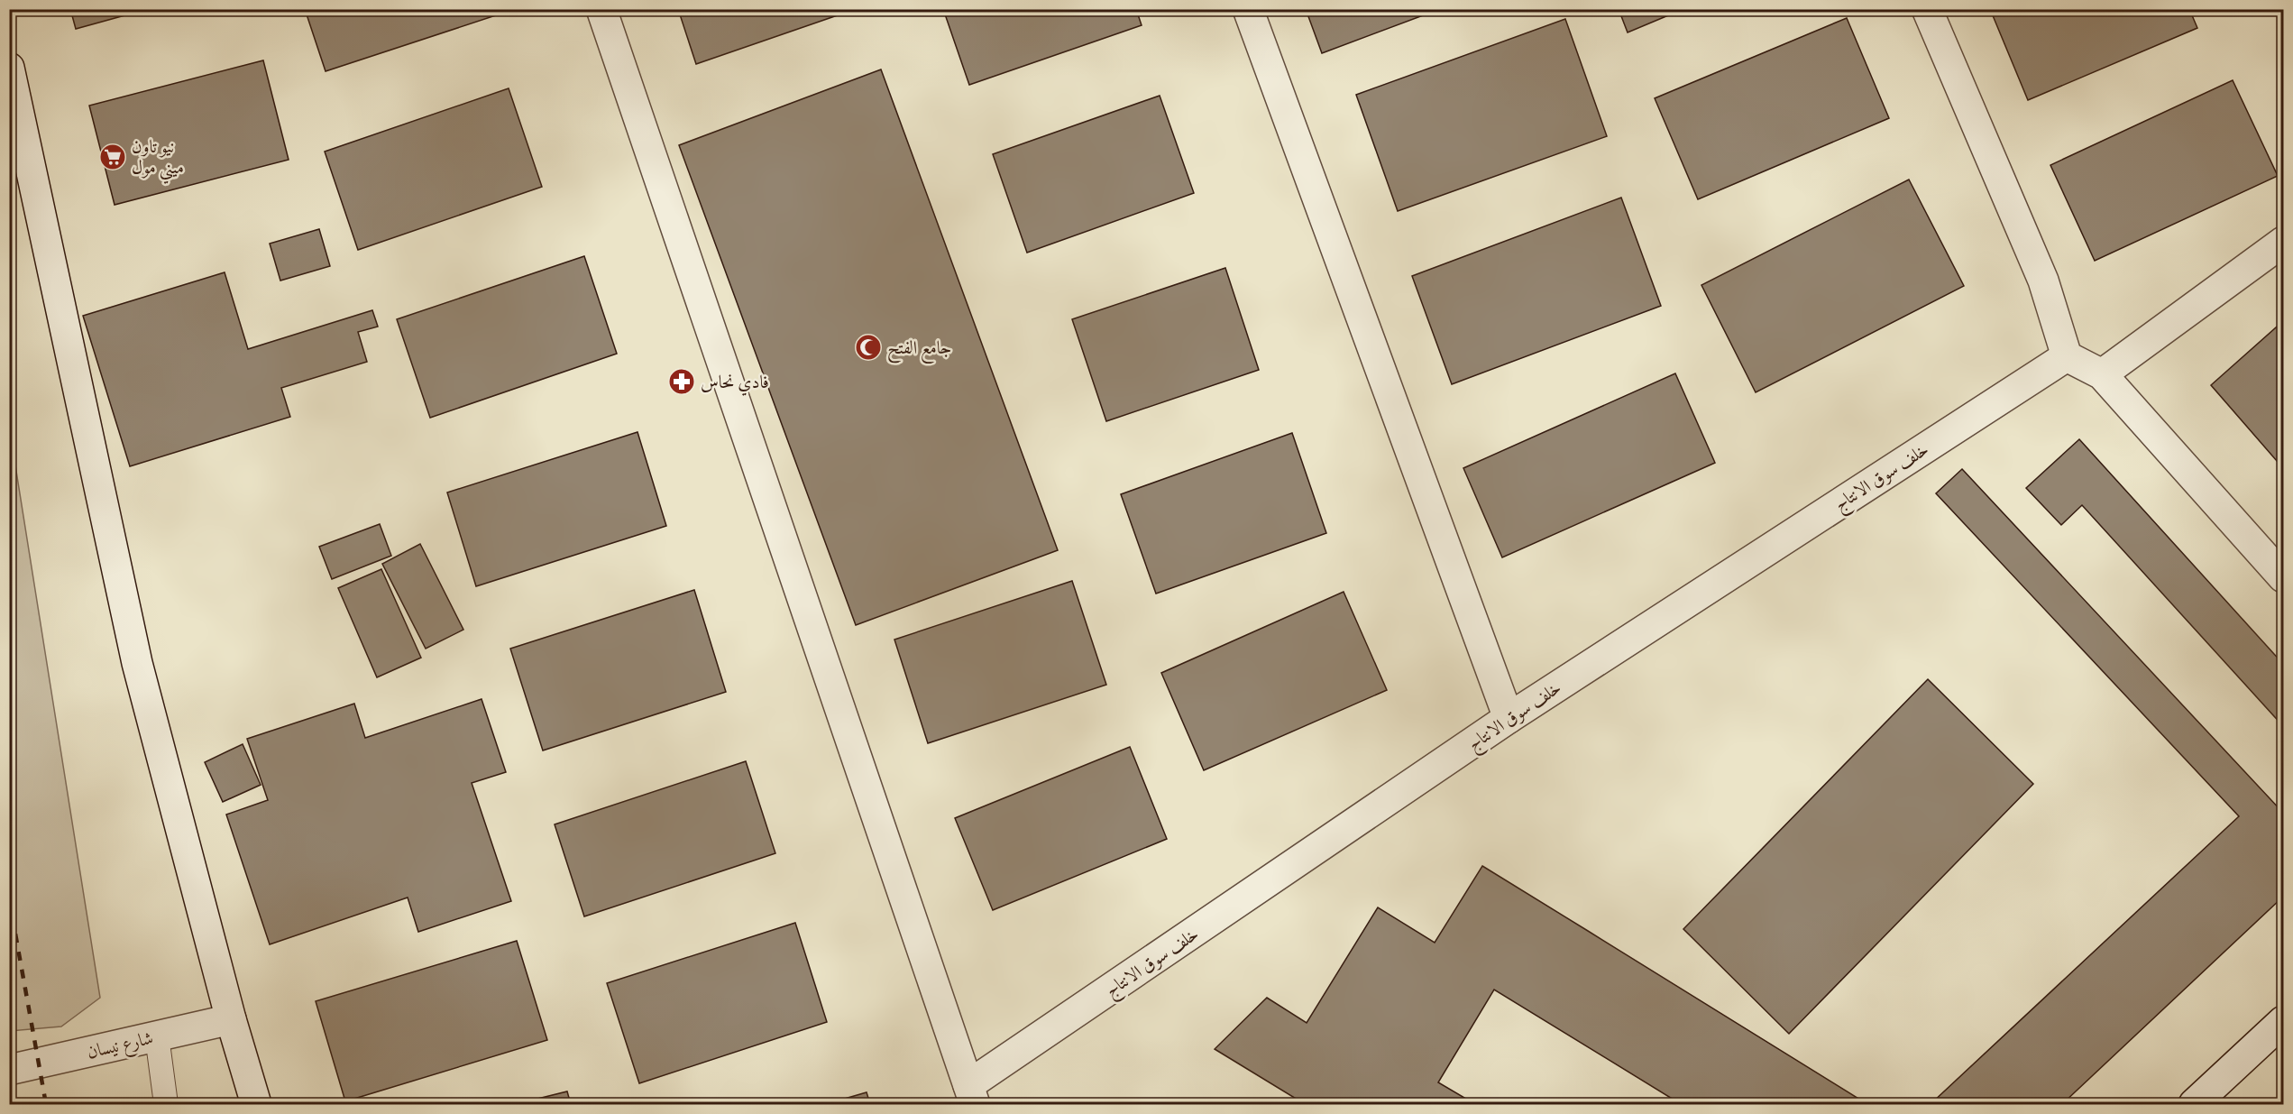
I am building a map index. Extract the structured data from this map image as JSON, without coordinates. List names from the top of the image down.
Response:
{
  "streets": {
    "street": ["خلف سوق الانتاج", "شارع نيسان"]
  },
  "places": {
    "supermarket": ["نيو تاون ميني مول"],
    "mosque": ["جامع الفتح"],
    "pharmacy": ["فادي نحاس"]
  }
}
